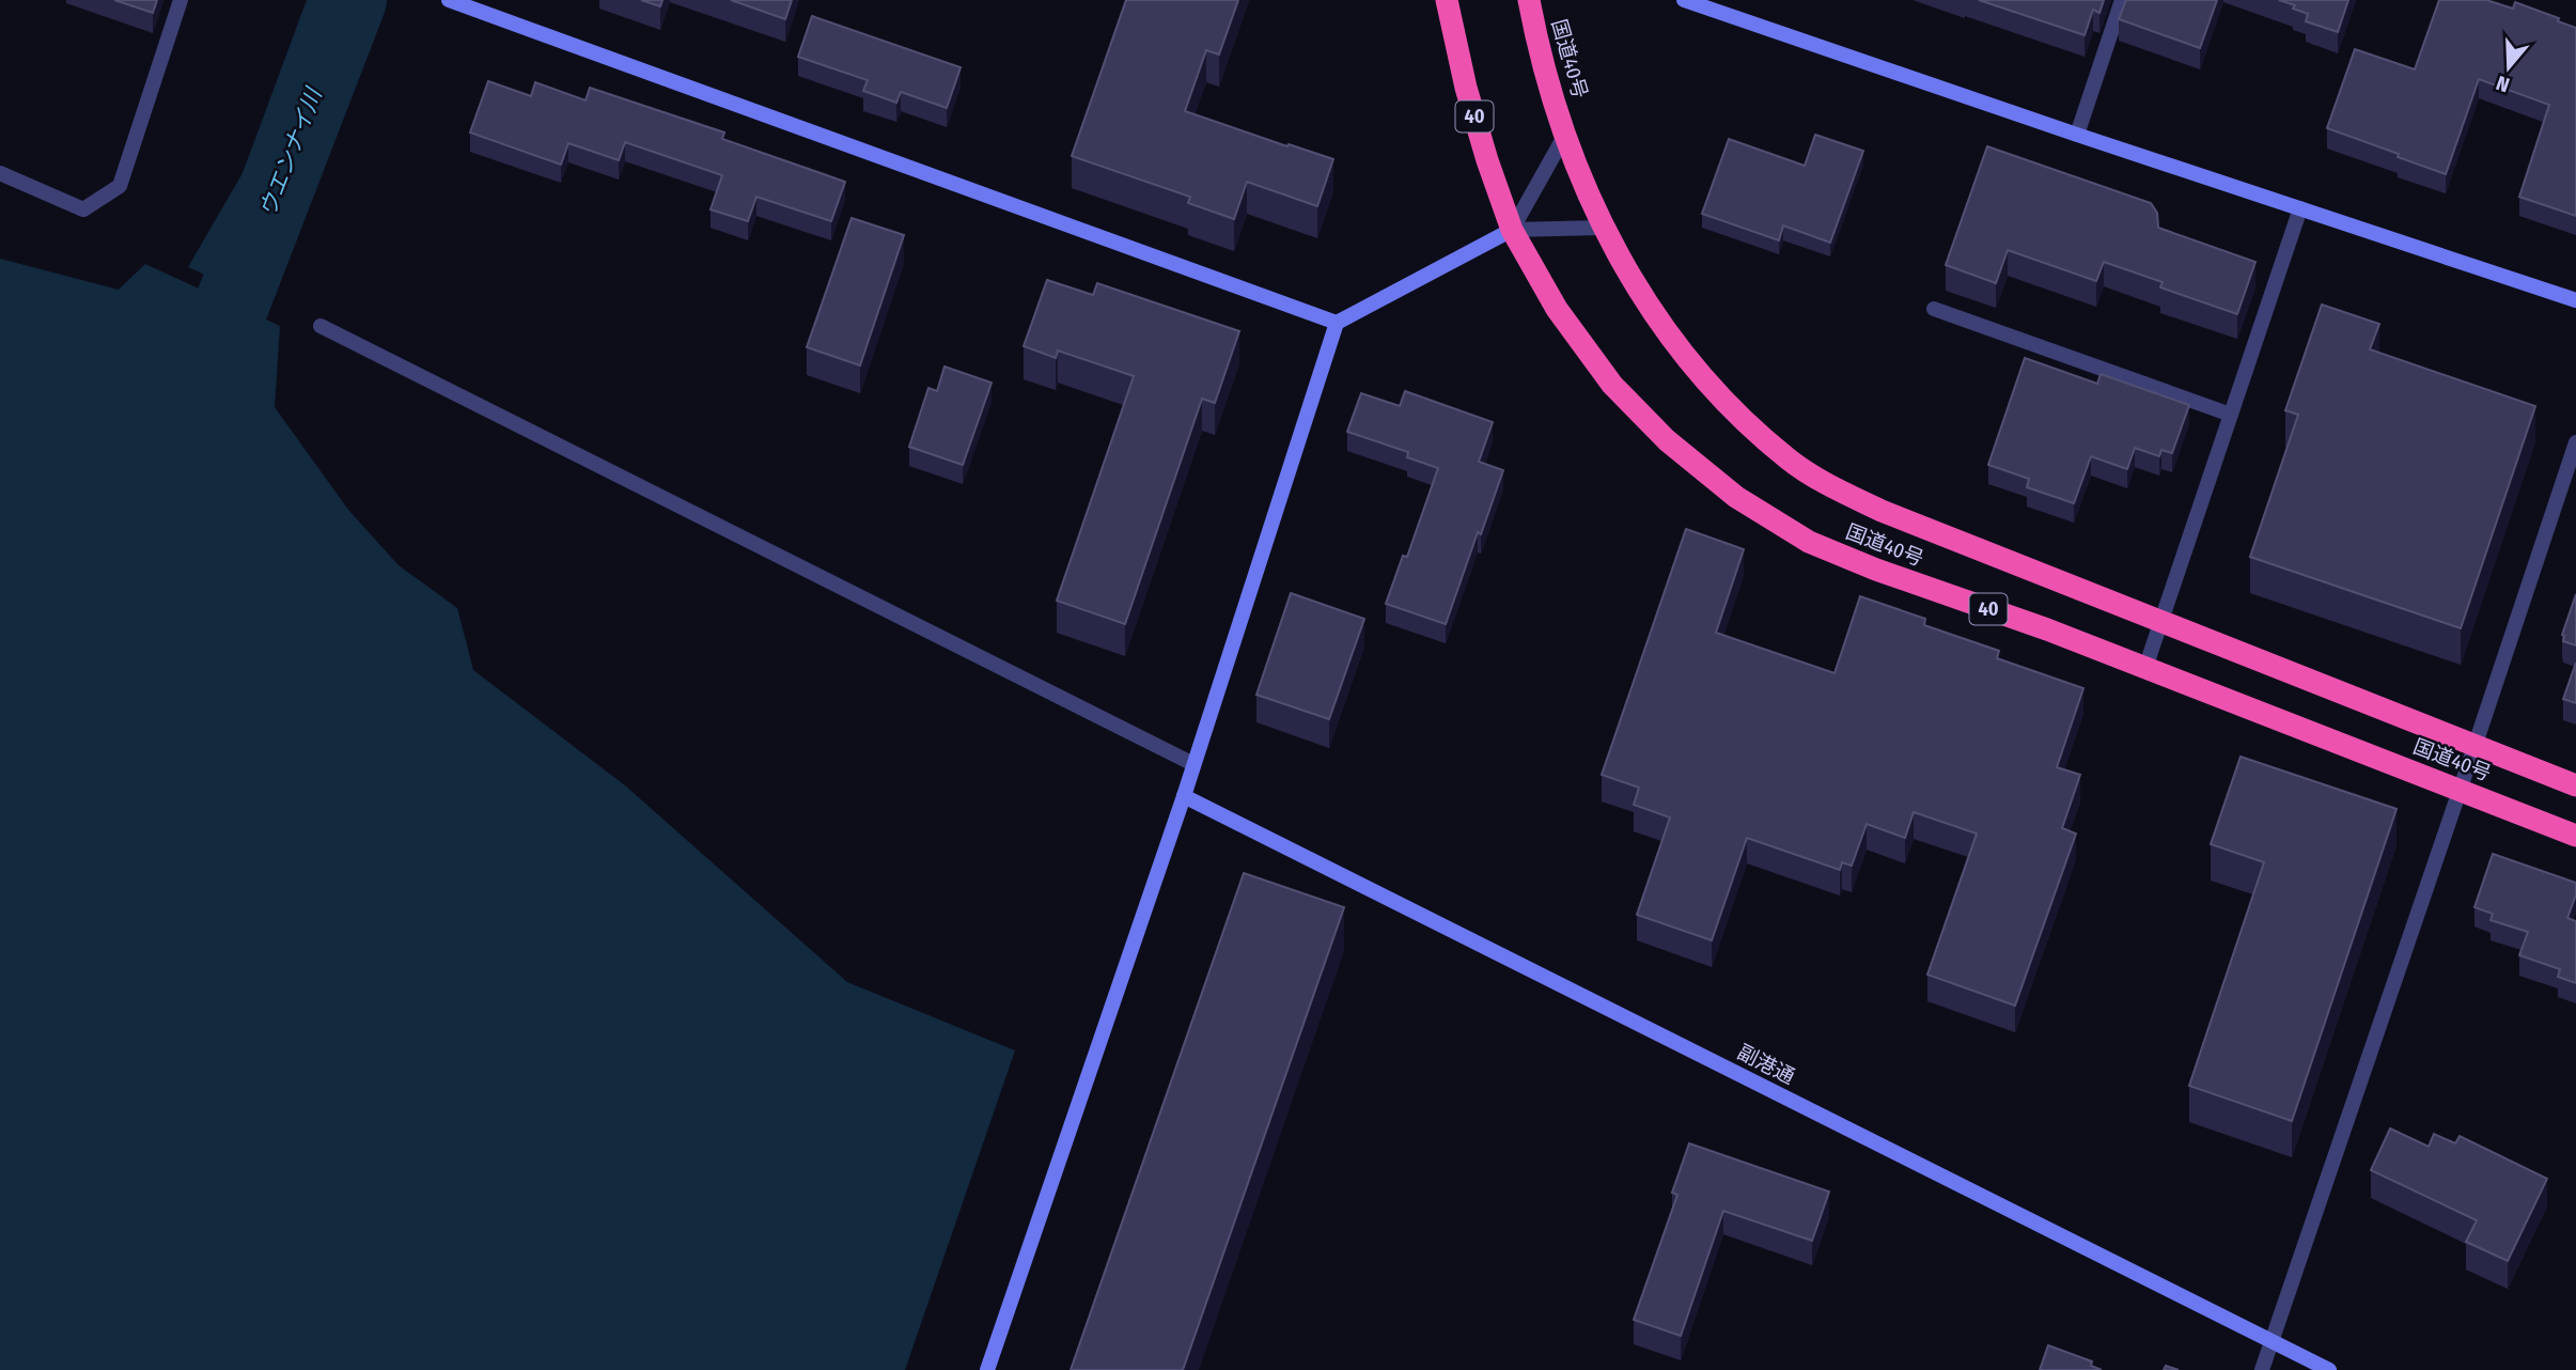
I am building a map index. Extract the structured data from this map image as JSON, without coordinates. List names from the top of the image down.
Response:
{
  "streets": {
    "highway": ["国道40号", "40"],
    "street": ["副港通"]
  },
  "water": ["ウエンナイ川"],
  "north": "bottom"
}
